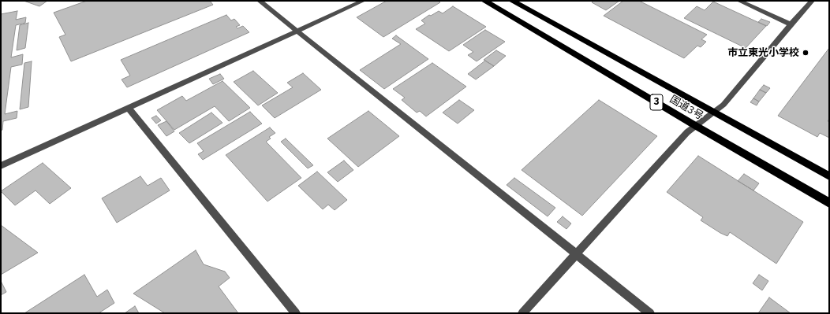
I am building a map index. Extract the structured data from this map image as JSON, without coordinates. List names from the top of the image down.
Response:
{
  "streets": {
    "highway": ["3", "国道3号"]
  },
  "places": ["市立東光小学校"]
}
